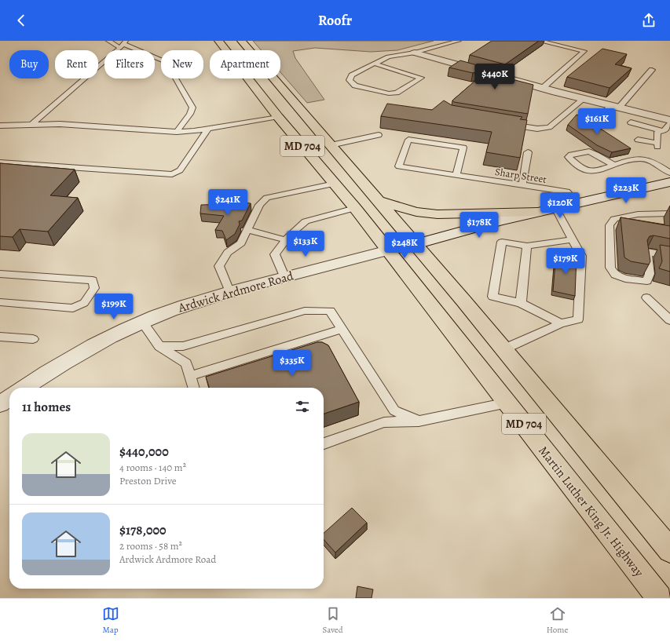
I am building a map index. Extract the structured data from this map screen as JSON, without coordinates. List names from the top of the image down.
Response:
{
  "streets": {
    "main road": ["MD 704", "Martin Luther King Jr. Highway"],
    "street": ["Ardwick Ardmore Road"],
    "lane": ["Sharp Street"]
  },
  "crossings": [
    ["MD 704", "Ardwick Ardmore Road"],
    ["Sharp Street", "Ardwick Ardmore Road"],
    ["Ardwick Ardmore Road", "Martin Luther King Jr. Highway"]
  ],
  "page": {
    "header": "Roofr",
    "chip": [
      "Buy",
      "Rent",
      "Filters",
      "New",
      "Apartment"
    ],
    "price": [
      "$440K",
      "$161K",
      "$223K",
      "$241K",
      "$120K",
      "$178K",
      "$133K",
      "$248K",
      "$179K",
      "$199K",
      "$335K"
    ],
    "heading": "11 homes",
    "list": [
      {
        "name": "$440,000",
        "note": "4 rooms · 140 m² · Preston Drive"
      },
      {
        "name": "$178,000",
        "note": "2 rooms · 58 m² · Ardwick Ardmore Road"
      }
    ],
    "tabs": ["Map", "Saved", "Home"]
  }
}
